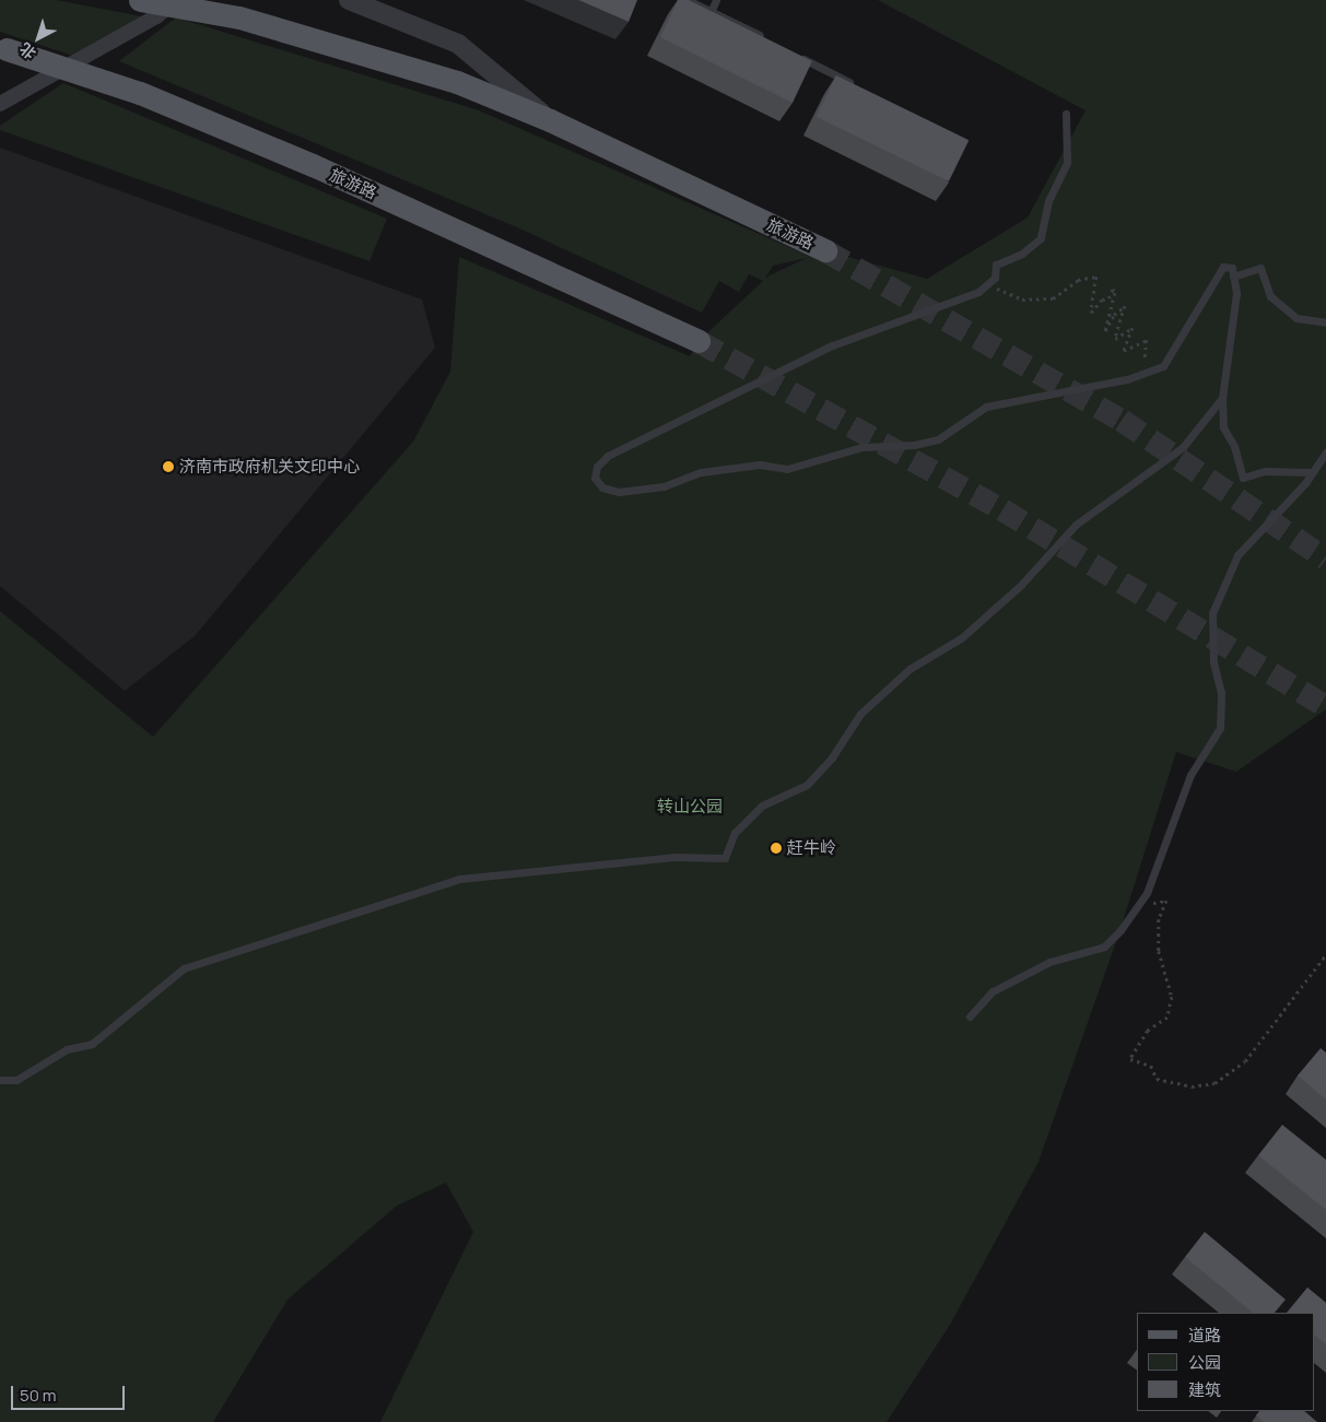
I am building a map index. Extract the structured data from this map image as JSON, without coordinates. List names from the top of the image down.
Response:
{
  "streets": {
    "main road": ["旅游路"]
  },
  "parks": ["转山公园"],
  "places": ["济南市政府机关文印中心", "赶牛岭"],
  "legend": ["道路", "公园", "建筑"],
  "scale_bar": "50 m",
  "north": "bottom left"
}
